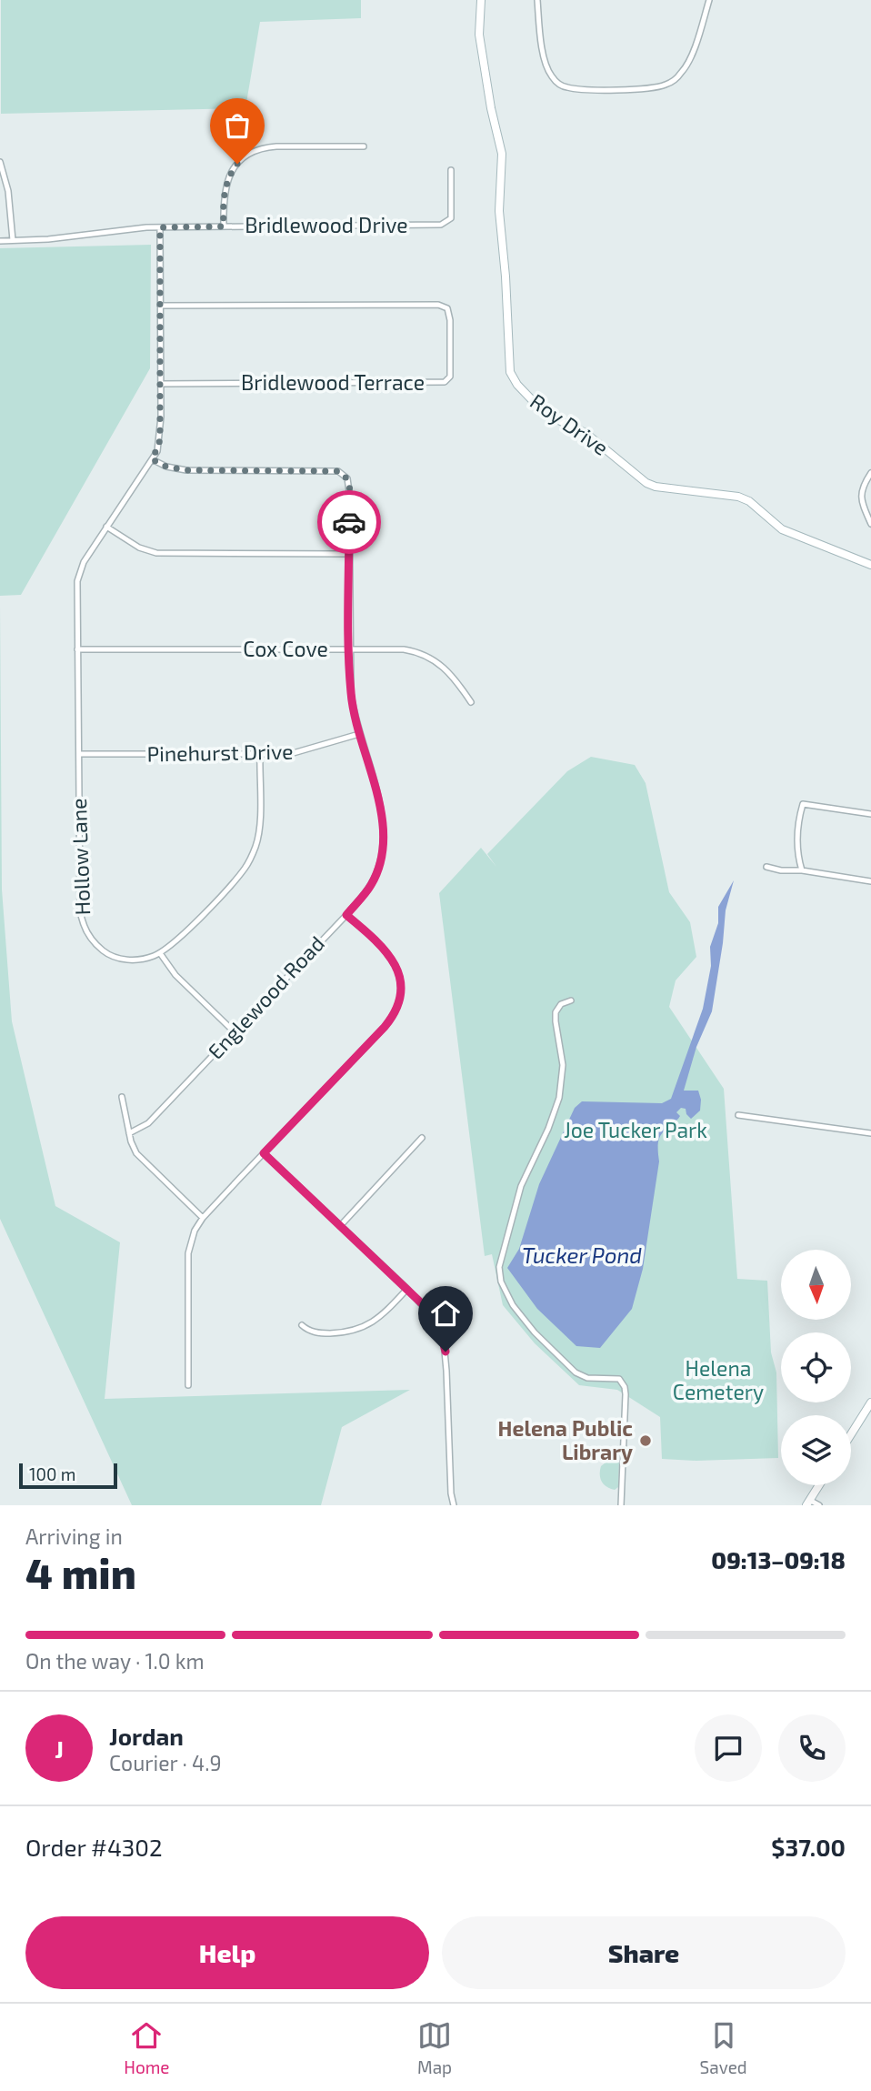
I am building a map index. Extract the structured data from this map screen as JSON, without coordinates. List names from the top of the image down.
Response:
{
  "streets": {
    "street": [
      "Bridlewood Drive",
      "Bridlewood Terrace",
      "Roy Drive",
      "Cox Cove",
      "Pinehurst Drive",
      "Hollow Lane",
      "Englewood Road"
    ]
  },
  "crossings": [
    ["Bridlewood Drive", "Hollow Lane"],
    ["Bridlewood Terrace", "Hollow Lane"],
    ["Cox Cove", "Hollow Lane"],
    ["Cox Cove", "Englewood Road"],
    ["Pinehurst Drive", "Hollow Lane"],
    ["Pinehurst Drive", "Englewood Road"],
    ["Hollow Lane", "Englewood Road"]
  ],
  "water": ["Tucker Pond"],
  "parks": ["Joe Tucker Park", "Helena Cemetery"],
  "places": ["Helena Public Library"],
  "scale_bar": "100 m",
  "north": "bottom",
  "page": {
    "scale": "100 m",
    "heading": ["4 min", "Arriving in", "09:13–09:18"],
    "panel": [
      "Jordan",
      "Courier · 4.9",
      "Order #4302",
      "$37.00"
    ],
    "bar": "On the way · 1.0 km",
    "round": "J",
    "buttons": ["Help", "Share"],
    "tabs": ["Home", "Map", "Saved"]
  }
}
